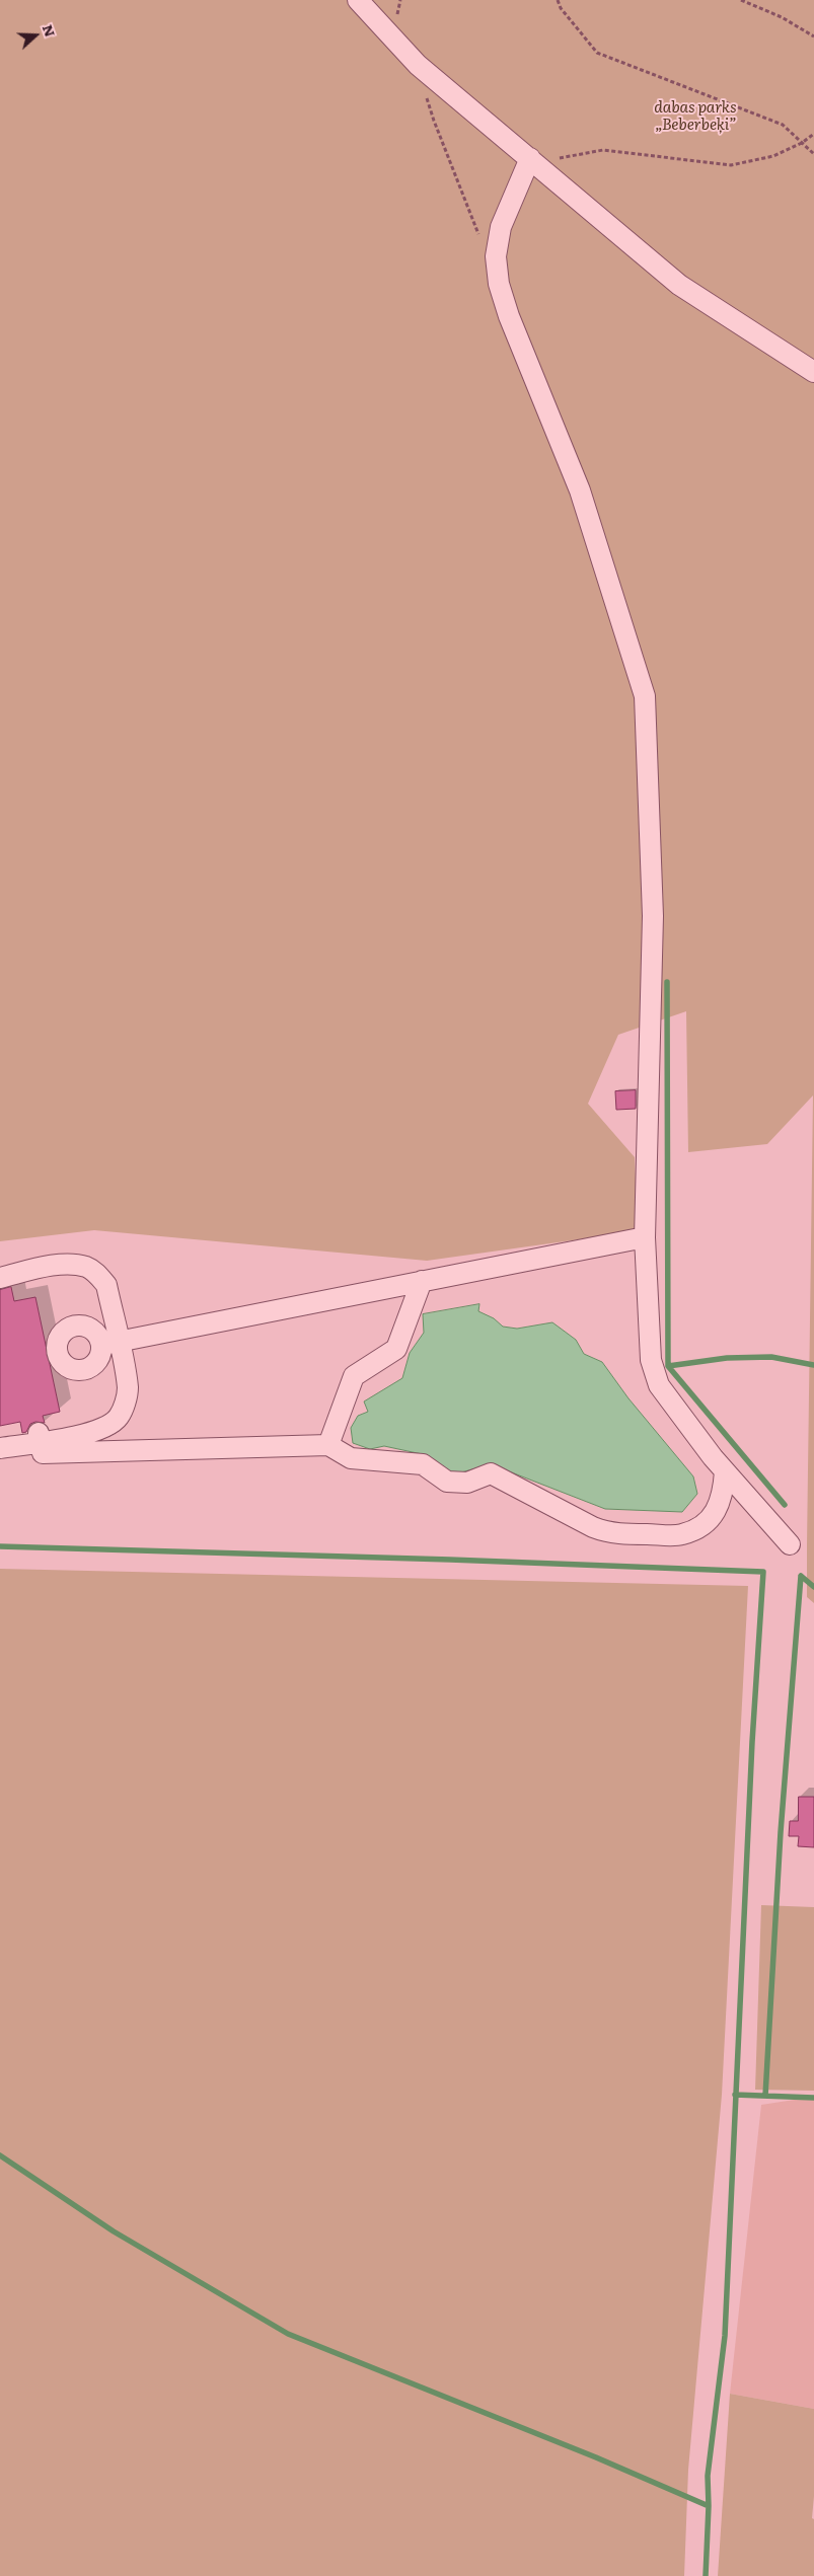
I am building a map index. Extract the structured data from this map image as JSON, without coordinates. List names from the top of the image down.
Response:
{
  "parks": ["dabas parks „Beberbeķi”"],
  "north": "right"
}
